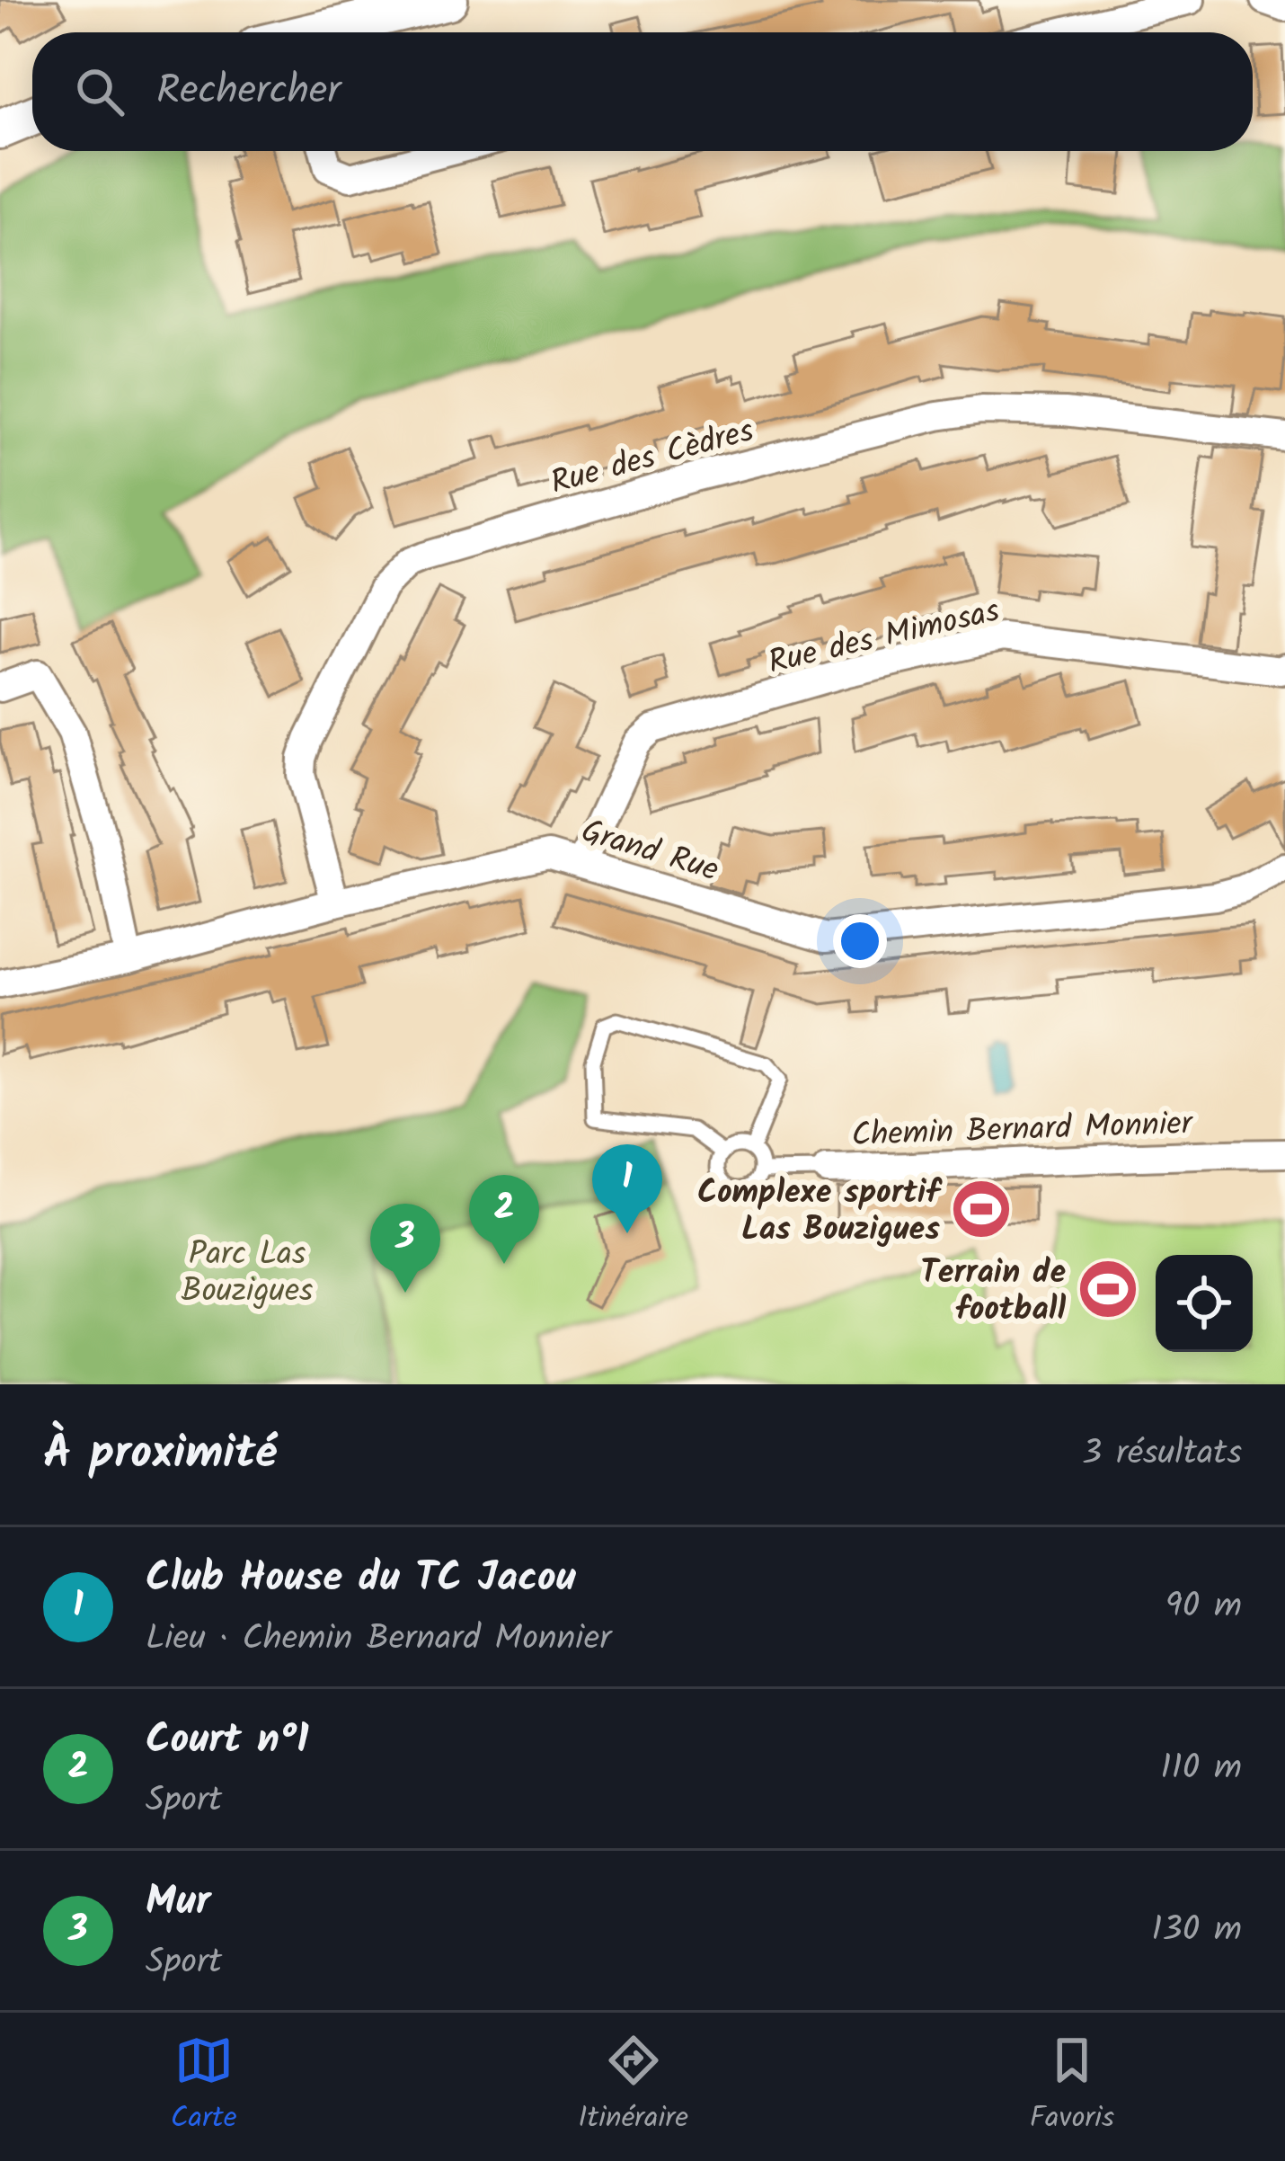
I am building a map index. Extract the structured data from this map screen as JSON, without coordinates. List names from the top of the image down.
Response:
{
  "streets": {
    "street": [
      "Rue des Cèdres",
      "Rue des Mimosas",
      "Grand Rue",
      "Chemin Bernard Monnier"
    ]
  },
  "crossings": [
    ["Rue des Cèdres", "Grand Rue"],
    ["Rue des Mimosas", "Grand Rue"]
  ],
  "parks": ["Parc Las Bouzigues"],
  "places": {
    "sports": ["Complexe sportif Las Bouzigues", "Terrain de football"]
  },
  "page": {
    "search": "Rechercher",
    "pins": ["1", "2", "3"],
    "heading": ["À proximité", "3 résultats"],
    "list": [
      {
        "mark": "1",
        "name": "Club House du TC Jacou",
        "note": "Lieu · Chemin Bernard Monnier",
        "value": "90 m"
      },
      {
        "mark": "2",
        "name": "Court n°1",
        "note": "Sport",
        "value": "110 m"
      },
      {
        "mark": "3",
        "name": "Mur",
        "note": "Sport",
        "value": "130 m"
      }
    ],
    "nav": ["Carte", "Itinéraire", "Favoris"]
  }
}
